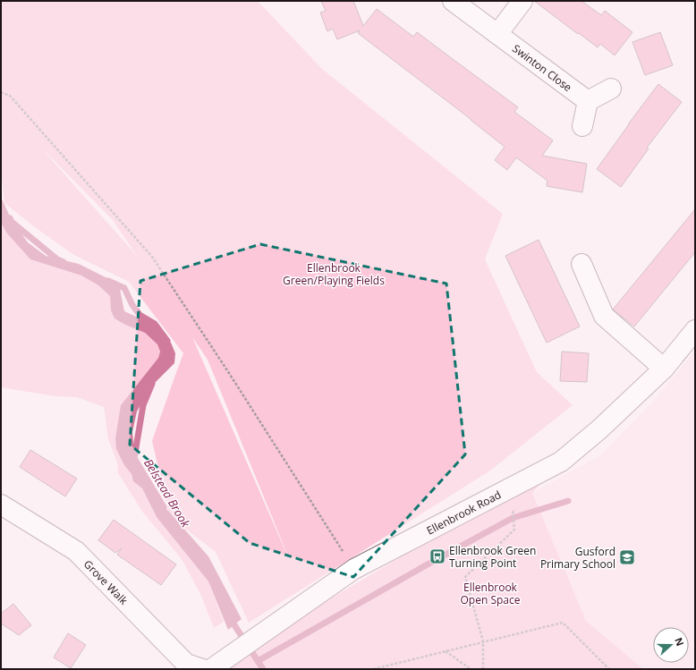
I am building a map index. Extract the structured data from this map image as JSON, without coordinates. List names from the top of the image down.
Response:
{
  "streets": {
    "street": ["Swinton Close", "Ellenbrook Road", "Grove Walk"]
  },
  "water": ["Belstead Brook"],
  "parks": ["Ellenbrook Green/Playing Fields", "Ellenbrook Open Space"],
  "places": {
    "bus stop": ["Ellenbrook Green Turning Point"],
    "school or university": ["Gusford Primary School"]
  },
  "north": "right"
}
